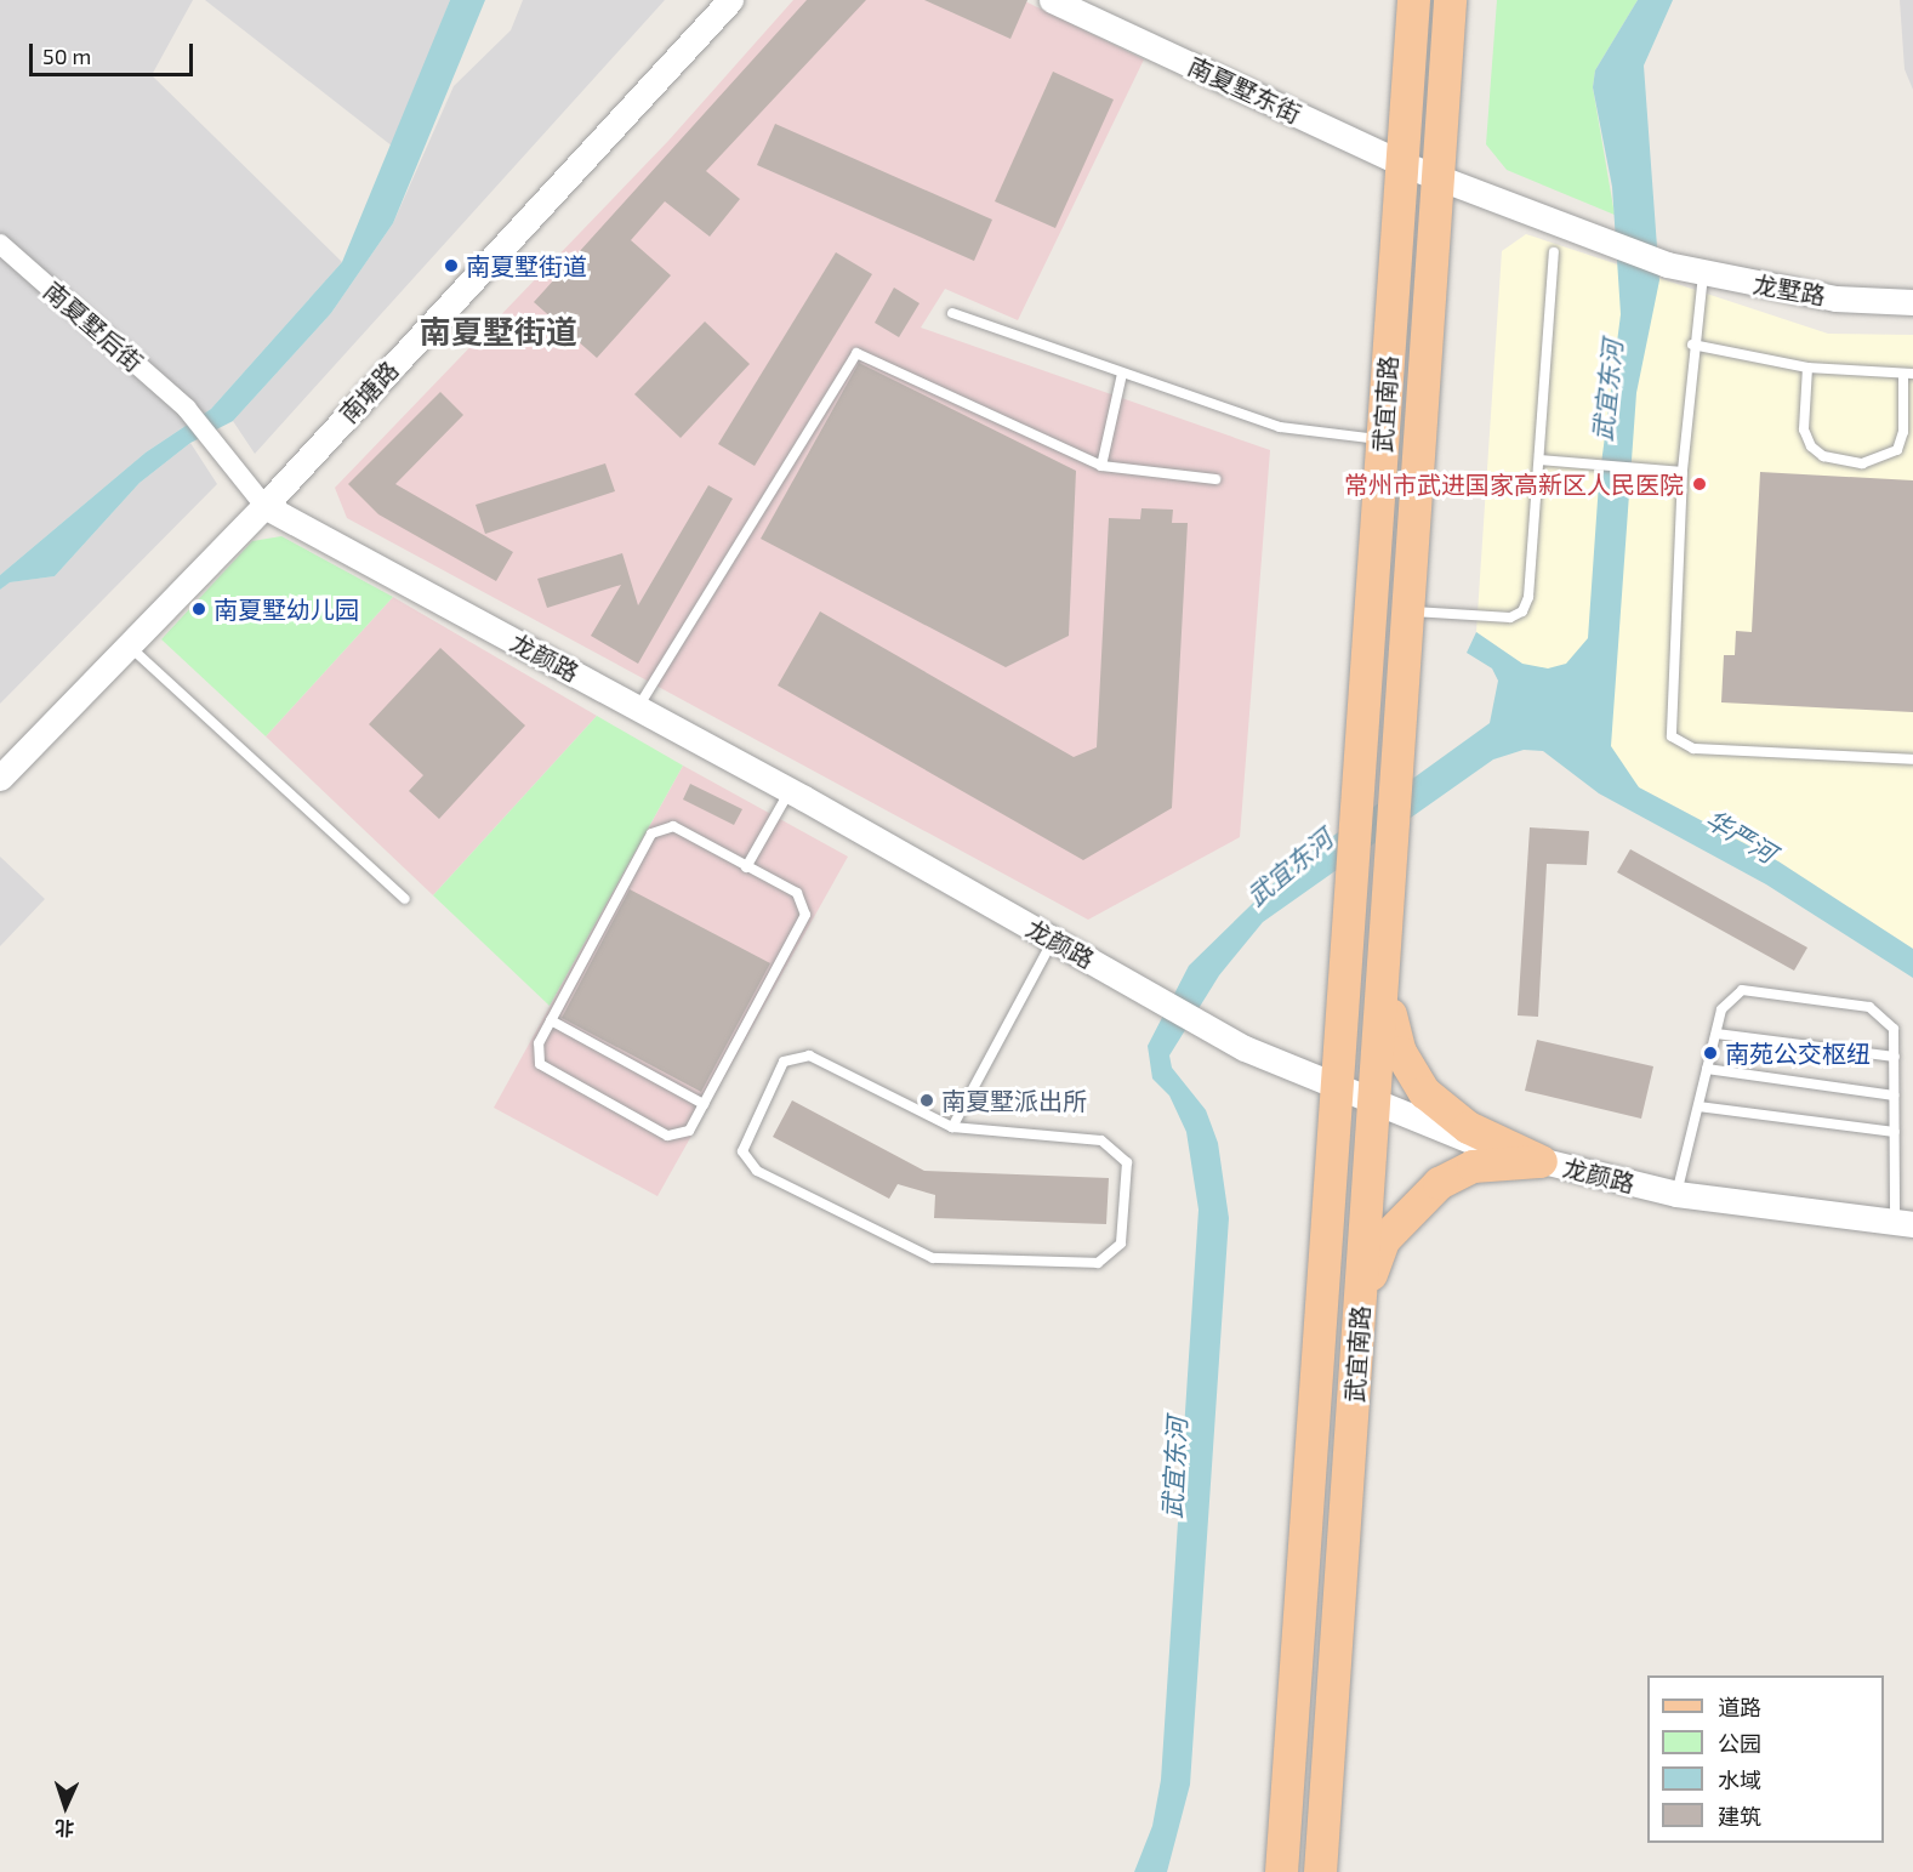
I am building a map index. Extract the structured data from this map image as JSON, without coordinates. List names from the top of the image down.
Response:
{
  "streets": {
    "main road": ["武宜南路"],
    "street": [
      "南夏墅东街",
      "龙墅路",
      "南夏墅后街",
      "南塘路",
      "龙颜路"
    ]
  },
  "crossings": [
    ["南夏墅东街", "龙墅路"],
    ["南夏墅东街", "武宜南路"],
    ["龙墅路", "武宜南路"],
    ["南夏墅后街", "南塘路"],
    ["南夏墅后街", "龙颜路"],
    ["南塘路", "龙颜路"],
    ["武宜南路", "龙颜路"]
  ],
  "districts": ["南夏墅街道"],
  "water": ["武宜东河", "华严河"],
  "places": [
    "南夏墅街道",
    "常州市武进国家高新区人民医院",
    "南夏墅幼儿园",
    "南苑公交枢纽",
    "南夏墅派出所"
  ],
  "legend": [
    "道路",
    "公园",
    "水域",
    "建筑"
  ],
  "scale_bar": "50 m",
  "north": "bottom"
}
